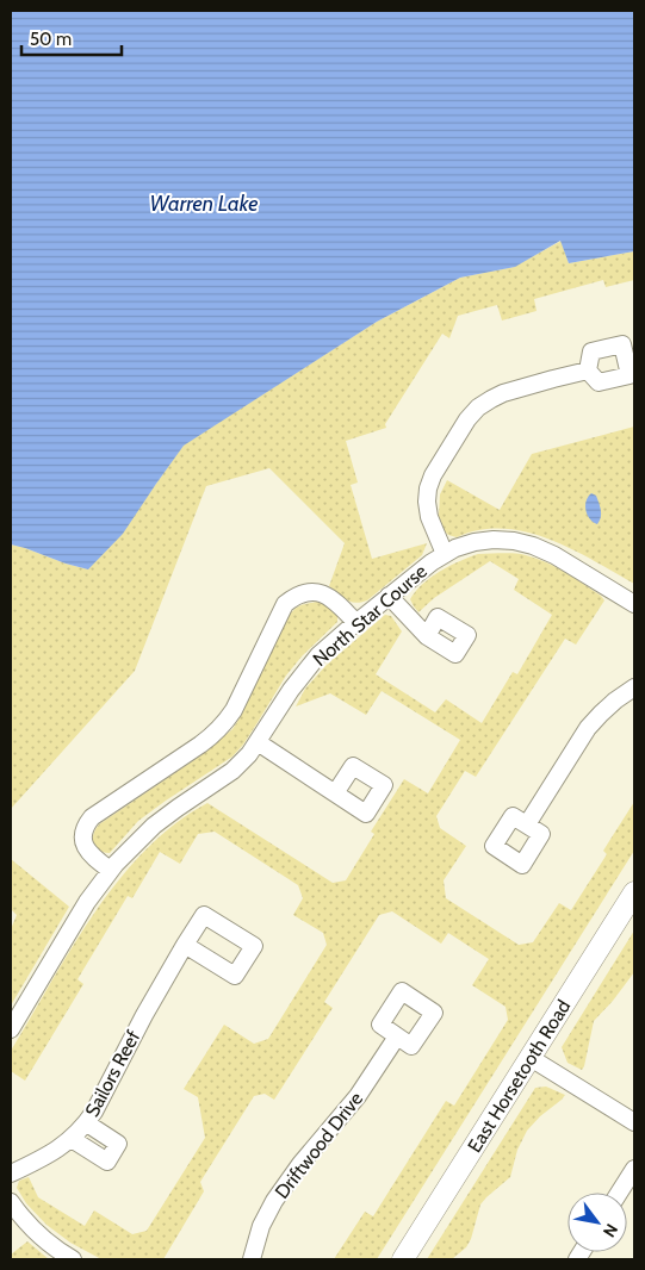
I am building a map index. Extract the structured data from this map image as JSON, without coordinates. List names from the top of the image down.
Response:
{
  "streets": {
    "main road": ["East Horsetooth Road"],
    "street": ["North Star Course", "Sailors Reef", "Driftwood Drive"]
  },
  "water": ["Warren Lake"],
  "scale_bar": "50 m",
  "north": "bottom right"
}
